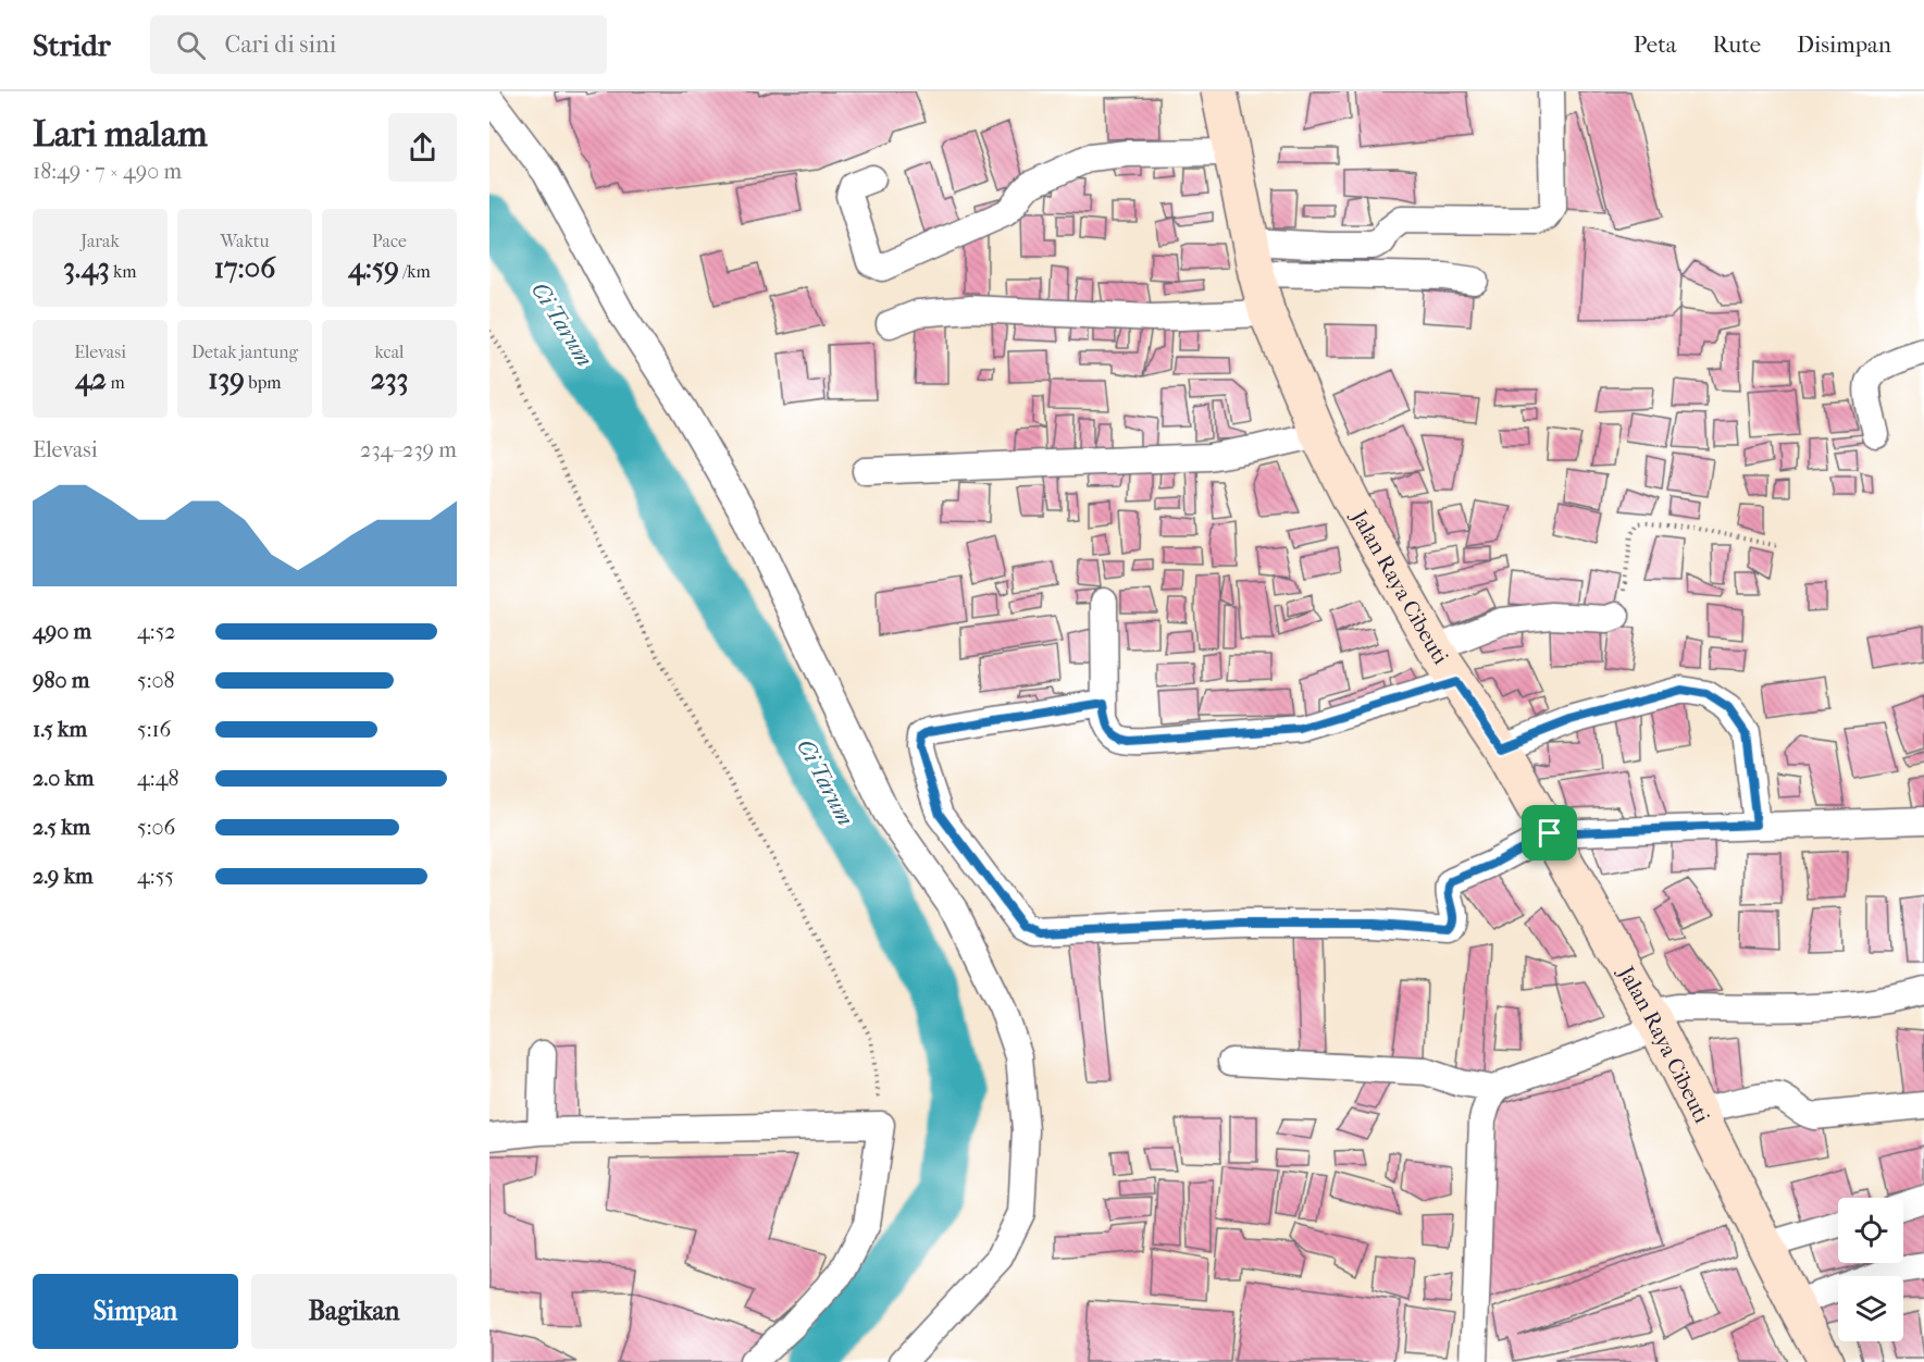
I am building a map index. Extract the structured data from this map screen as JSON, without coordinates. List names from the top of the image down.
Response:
{
  "streets": {
    "main road": ["Jalan Raya Cibeuti"]
  },
  "water": ["Ci Tarum"],
  "page": {
    "header": "Stridr",
    "search": "Cari di sini",
    "nav": ["Peta", "Rute", "Disimpan"],
    "heading": ["Lari malam", "18:49 · 7 × 490 m"],
    "stats": [
      ["Jarak", "3.43 km"],
      ["Waktu", "17:06"],
      ["Pace", "4:59 /km"],
      ["Elevasi", "42 m"],
      ["Detak jantung", "139 bpm"],
      ["kcal", "233"]
    ],
    "chart": ["Elevasi", "234–239 m"],
    "list": [
      {
        "name": "490 m",
        "note": "4:52"
      },
      {
        "name": "980 m",
        "note": "5:08"
      },
      {
        "name": "1.5 km",
        "note": "5:16"
      },
      {
        "name": "2.0 km",
        "note": "4:48"
      },
      {
        "name": "2.5 km",
        "note": "5:06"
      },
      {
        "name": "2.9 km",
        "note": "4:55"
      }
    ],
    "buttons": ["Simpan", "Bagikan"]
  }
}
